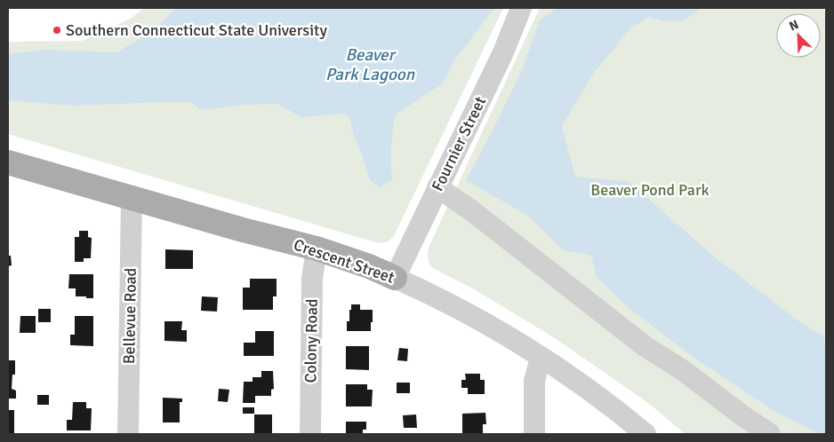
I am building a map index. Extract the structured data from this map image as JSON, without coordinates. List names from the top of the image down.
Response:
{
  "streets": {
    "main road": ["Crescent Street"],
    "street": ["Fournier Street", "Bellevue Road", "Colony Road"]
  },
  "crossings": [
    ["Fournier Street", "Crescent Street"],
    ["Crescent Street", "Bellevue Road"],
    ["Crescent Street", "Colony Road"]
  ],
  "water": ["Beaver Park Lagoon"],
  "parks": ["Beaver Pond Park"],
  "places": ["Southern Connecticut State University"],
  "north": "top left"
}
